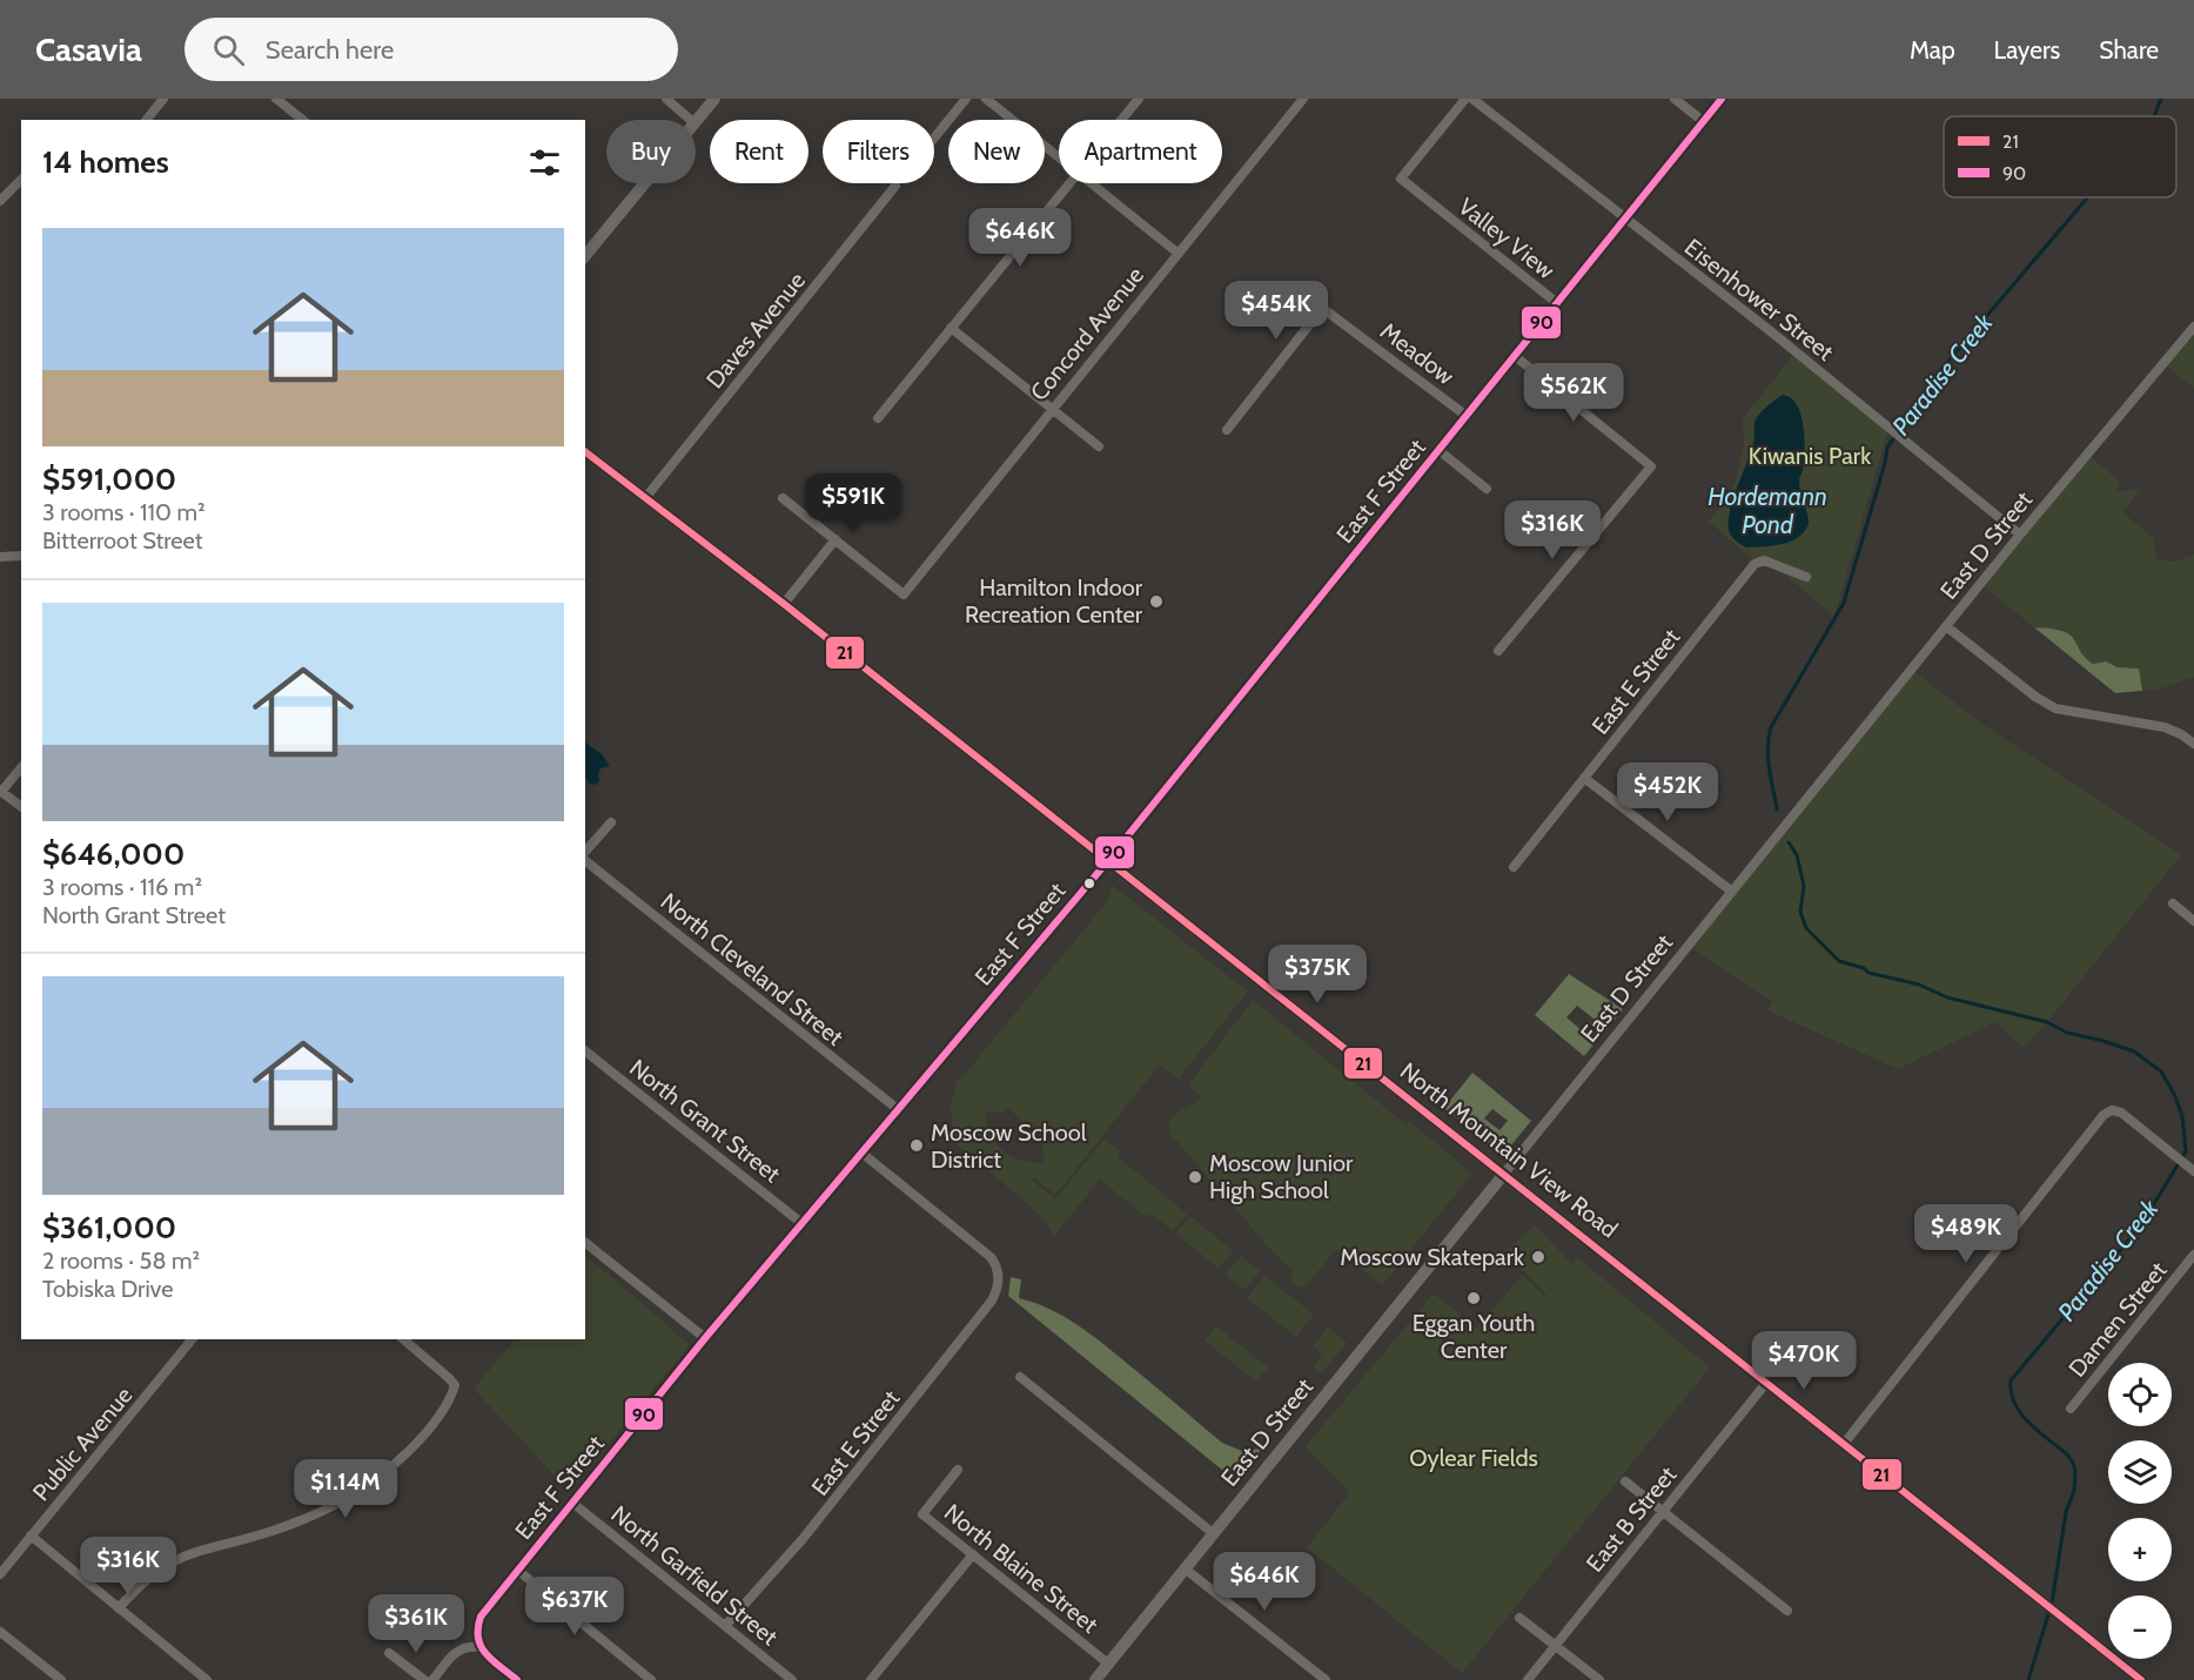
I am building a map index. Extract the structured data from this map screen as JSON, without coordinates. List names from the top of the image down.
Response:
{
  "streets": {
    "street": [
      "Valley View",
      "Eisenhower Street",
      "Daves Avenue",
      "Concord Avenue",
      "Meadow",
      "East F Street",
      "East D Street",
      "East E Street",
      "North Cleveland Street",
      "North Grant Street",
      "North Mountain View Road",
      "Damen Street",
      "Public Avenue",
      "East B Street",
      "North Blaine Street",
      "North Garfield Street"
    ]
  },
  "crossings": [
    ["Valley View", "East F Street"],
    ["Eisenhower Street", "East F Street"],
    ["Eisenhower Street", "East D Street"],
    ["Daves Avenue", "North Mountain View Road"],
    ["Meadow", "East F Street"],
    ["East F Street", "East E Street"],
    ["East F Street", "North Cleveland Street"],
    ["East F Street", "North Grant Street"],
    ["East F Street", "North Mountain View Road"],
    ["East F Street", "North Garfield Street"],
    ["East D Street", "North Mountain View Road"],
    ["East D Street", "North Blaine Street"],
    ["East E Street", "North Garfield Street"],
    ["North Mountain View Road", "East B Street"]
  ],
  "water": ["Paradise Creek", "Hordemann Pond"],
  "parks": ["Kiwanis Park", "Oylear Fields"],
  "places": [
    "Hamilton Indoor Recreation Center",
    "Moscow School District",
    "Moscow Junior High School",
    "Moscow Skatepark",
    "Eggan Youth Center"
  ],
  "lines": ["transit line 90", "transit line 21"],
  "legend": ["21", "90"],
  "page": {
    "header": "Casavia",
    "search": "Search here",
    "nav": ["Map", "Layers", "Share"],
    "chip": [
      "Buy",
      "Rent",
      "Filters",
      "New",
      "Apartment"
    ],
    "heading": "14 homes",
    "list": [
      {
        "name": "$591,000",
        "note": "3 rooms · 110 m² · Bitterroot Street"
      },
      {
        "name": "$646,000",
        "note": "3 rooms · 116 m² · North Grant Street"
      },
      {
        "name": "$361,000",
        "note": "2 rooms · 58 m² · Tobiska Drive"
      }
    ],
    "price": [
      "$646K",
      "$454K",
      "$562K",
      "$591K",
      "$316K",
      "$452K",
      "$375K",
      "$489K",
      "$470K",
      "$1.14M",
      "$316K",
      "$646K",
      "$637K",
      "$361K"
    ],
    "map_buttons": ["+", "−"]
  }
}
